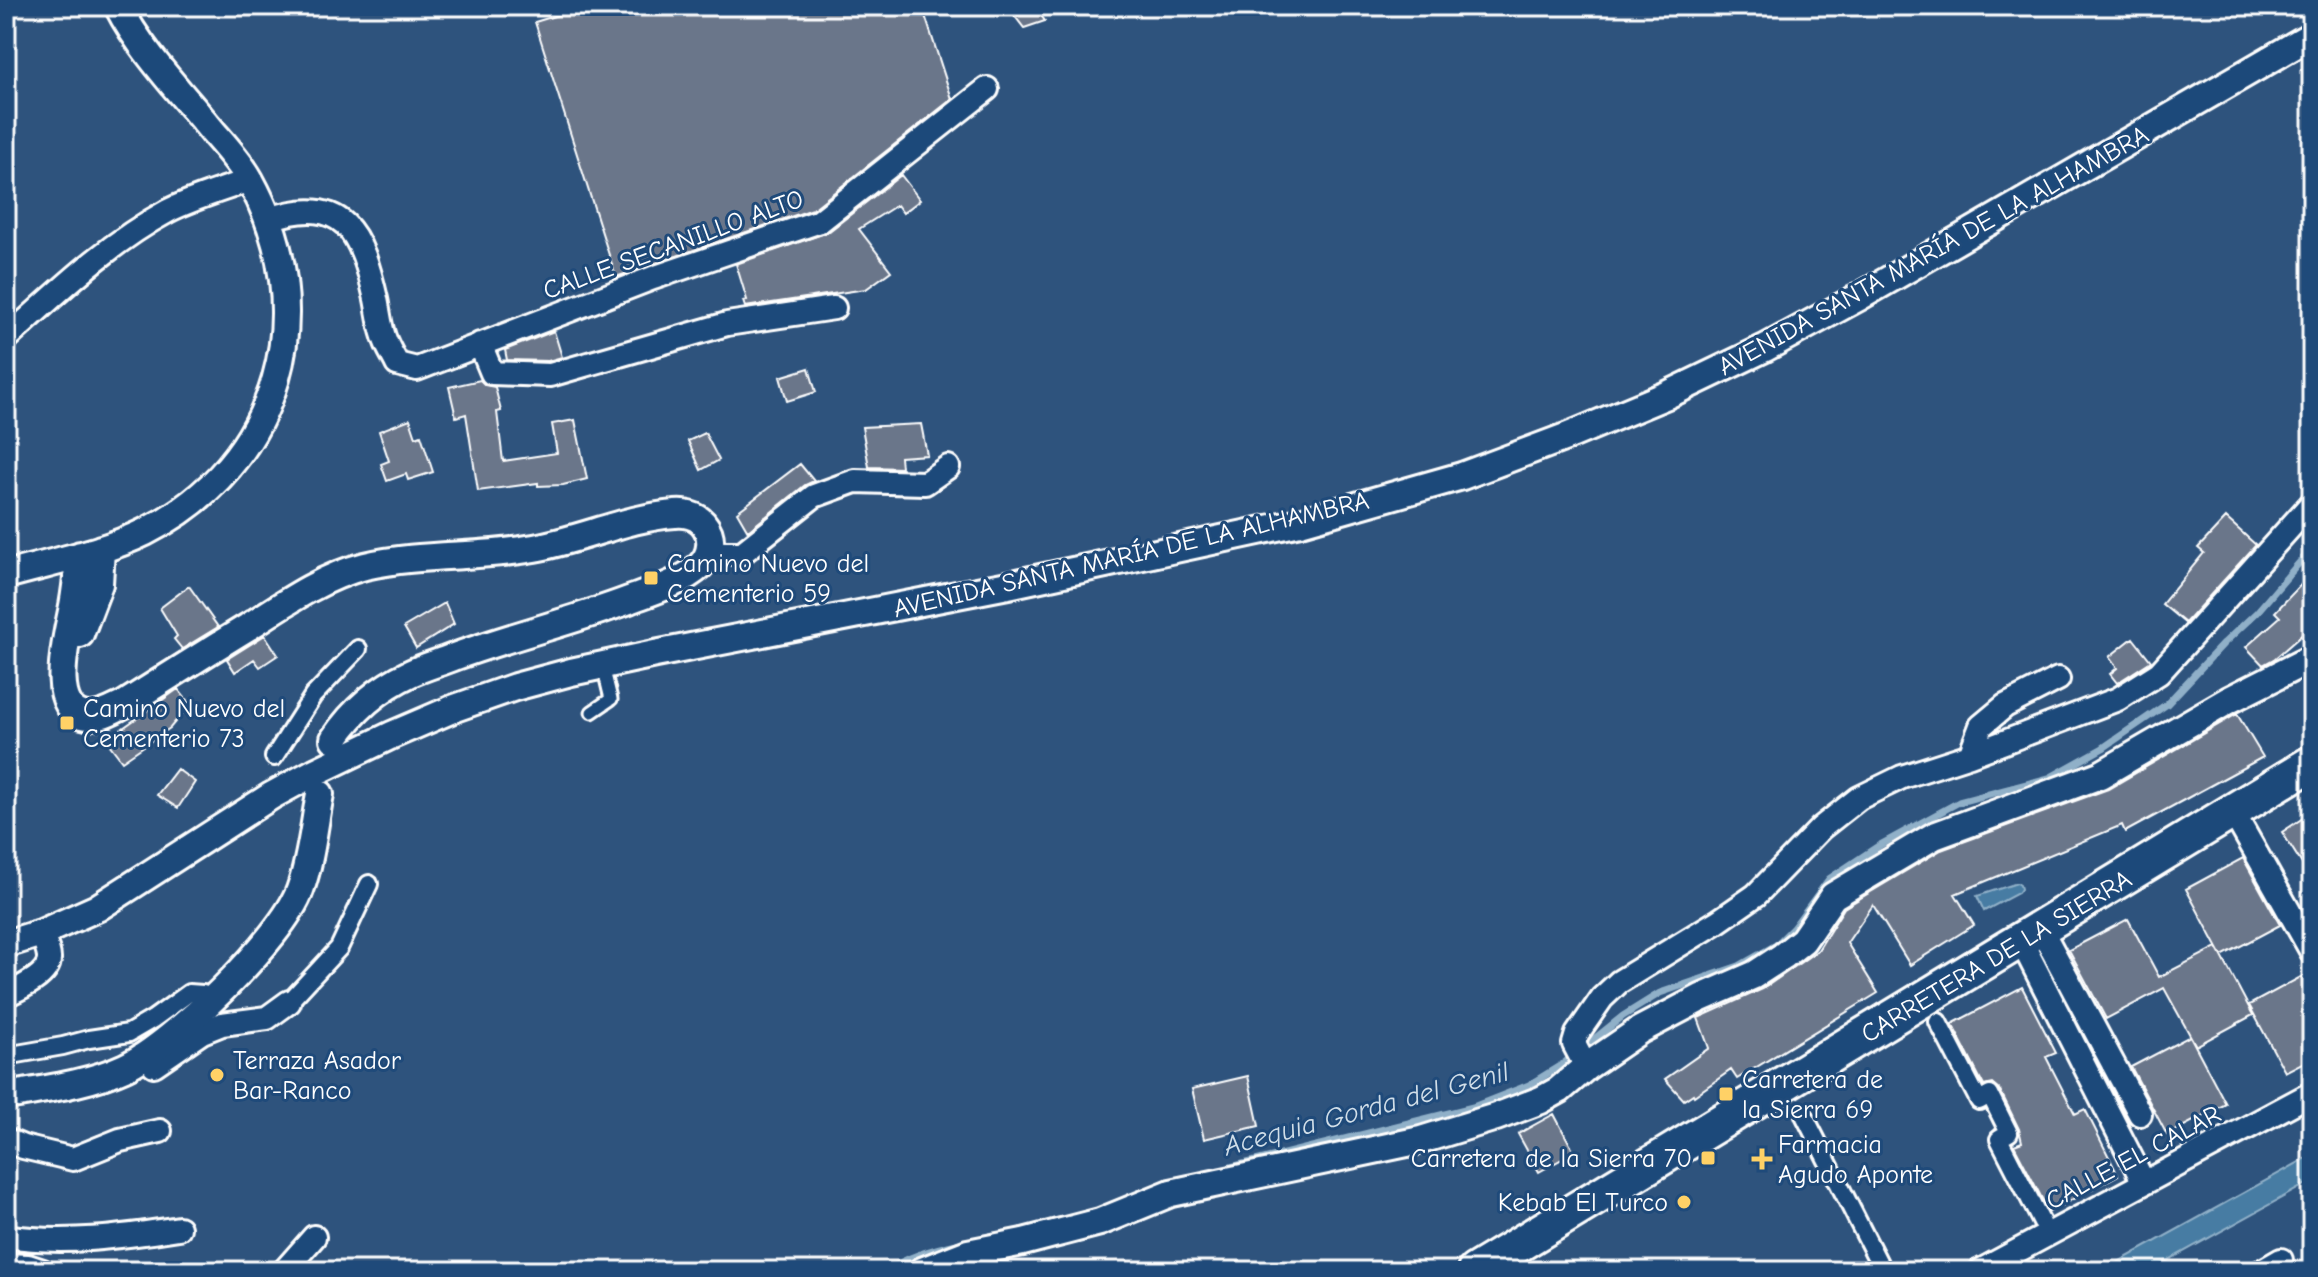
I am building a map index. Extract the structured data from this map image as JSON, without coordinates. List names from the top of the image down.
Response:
{
  "streets": {
    "main road": ["CARRETERA DE LA SIERRA"],
    "street": ["CALLE SECANILLO ALTO", "AVENIDA SANTA MARÍA DE LA ALHAMBRA", "CALLE EL CALAR"]
  },
  "water": ["Acequia Gorda del Genil"],
  "places": {
    "transit": [
      "Camino Nuevo del Cementerio 59",
      "Camino Nuevo del Cementerio 73",
      "Carretera de la Sierra 69",
      "Carretera de la Sierra 70"
    ],
    "other": ["Terraza Asador Bar-Ranco", "Kebab El Turco"],
    "health": ["Farmacia Agudo Aponte"]
  }
}
